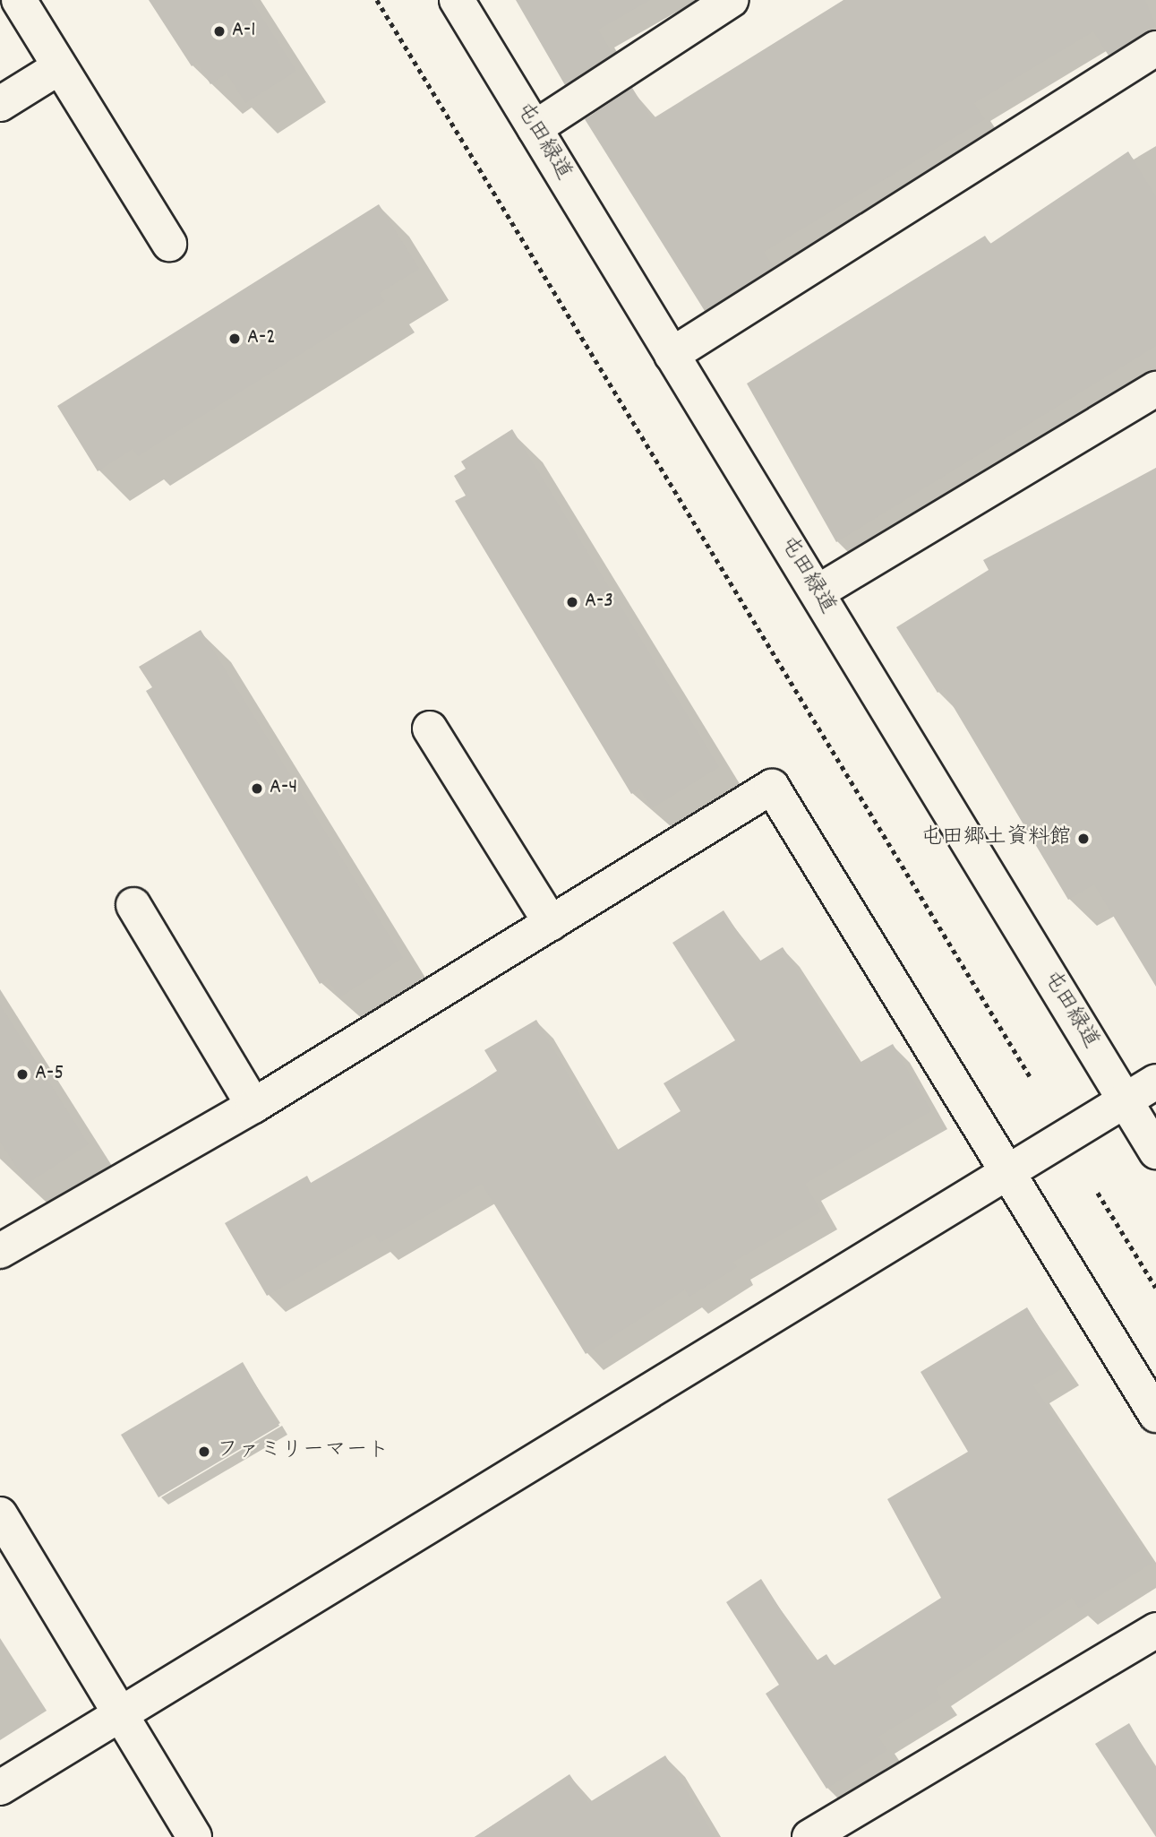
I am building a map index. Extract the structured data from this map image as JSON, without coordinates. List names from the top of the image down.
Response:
{
  "streets": {
    "street": ["屯田緑道"]
  },
  "places": [
    "A-1",
    "A-2",
    "A-3",
    "A-4",
    "屯田郷土資料館",
    "A-5",
    "ファミリーマート"
  ]
}
